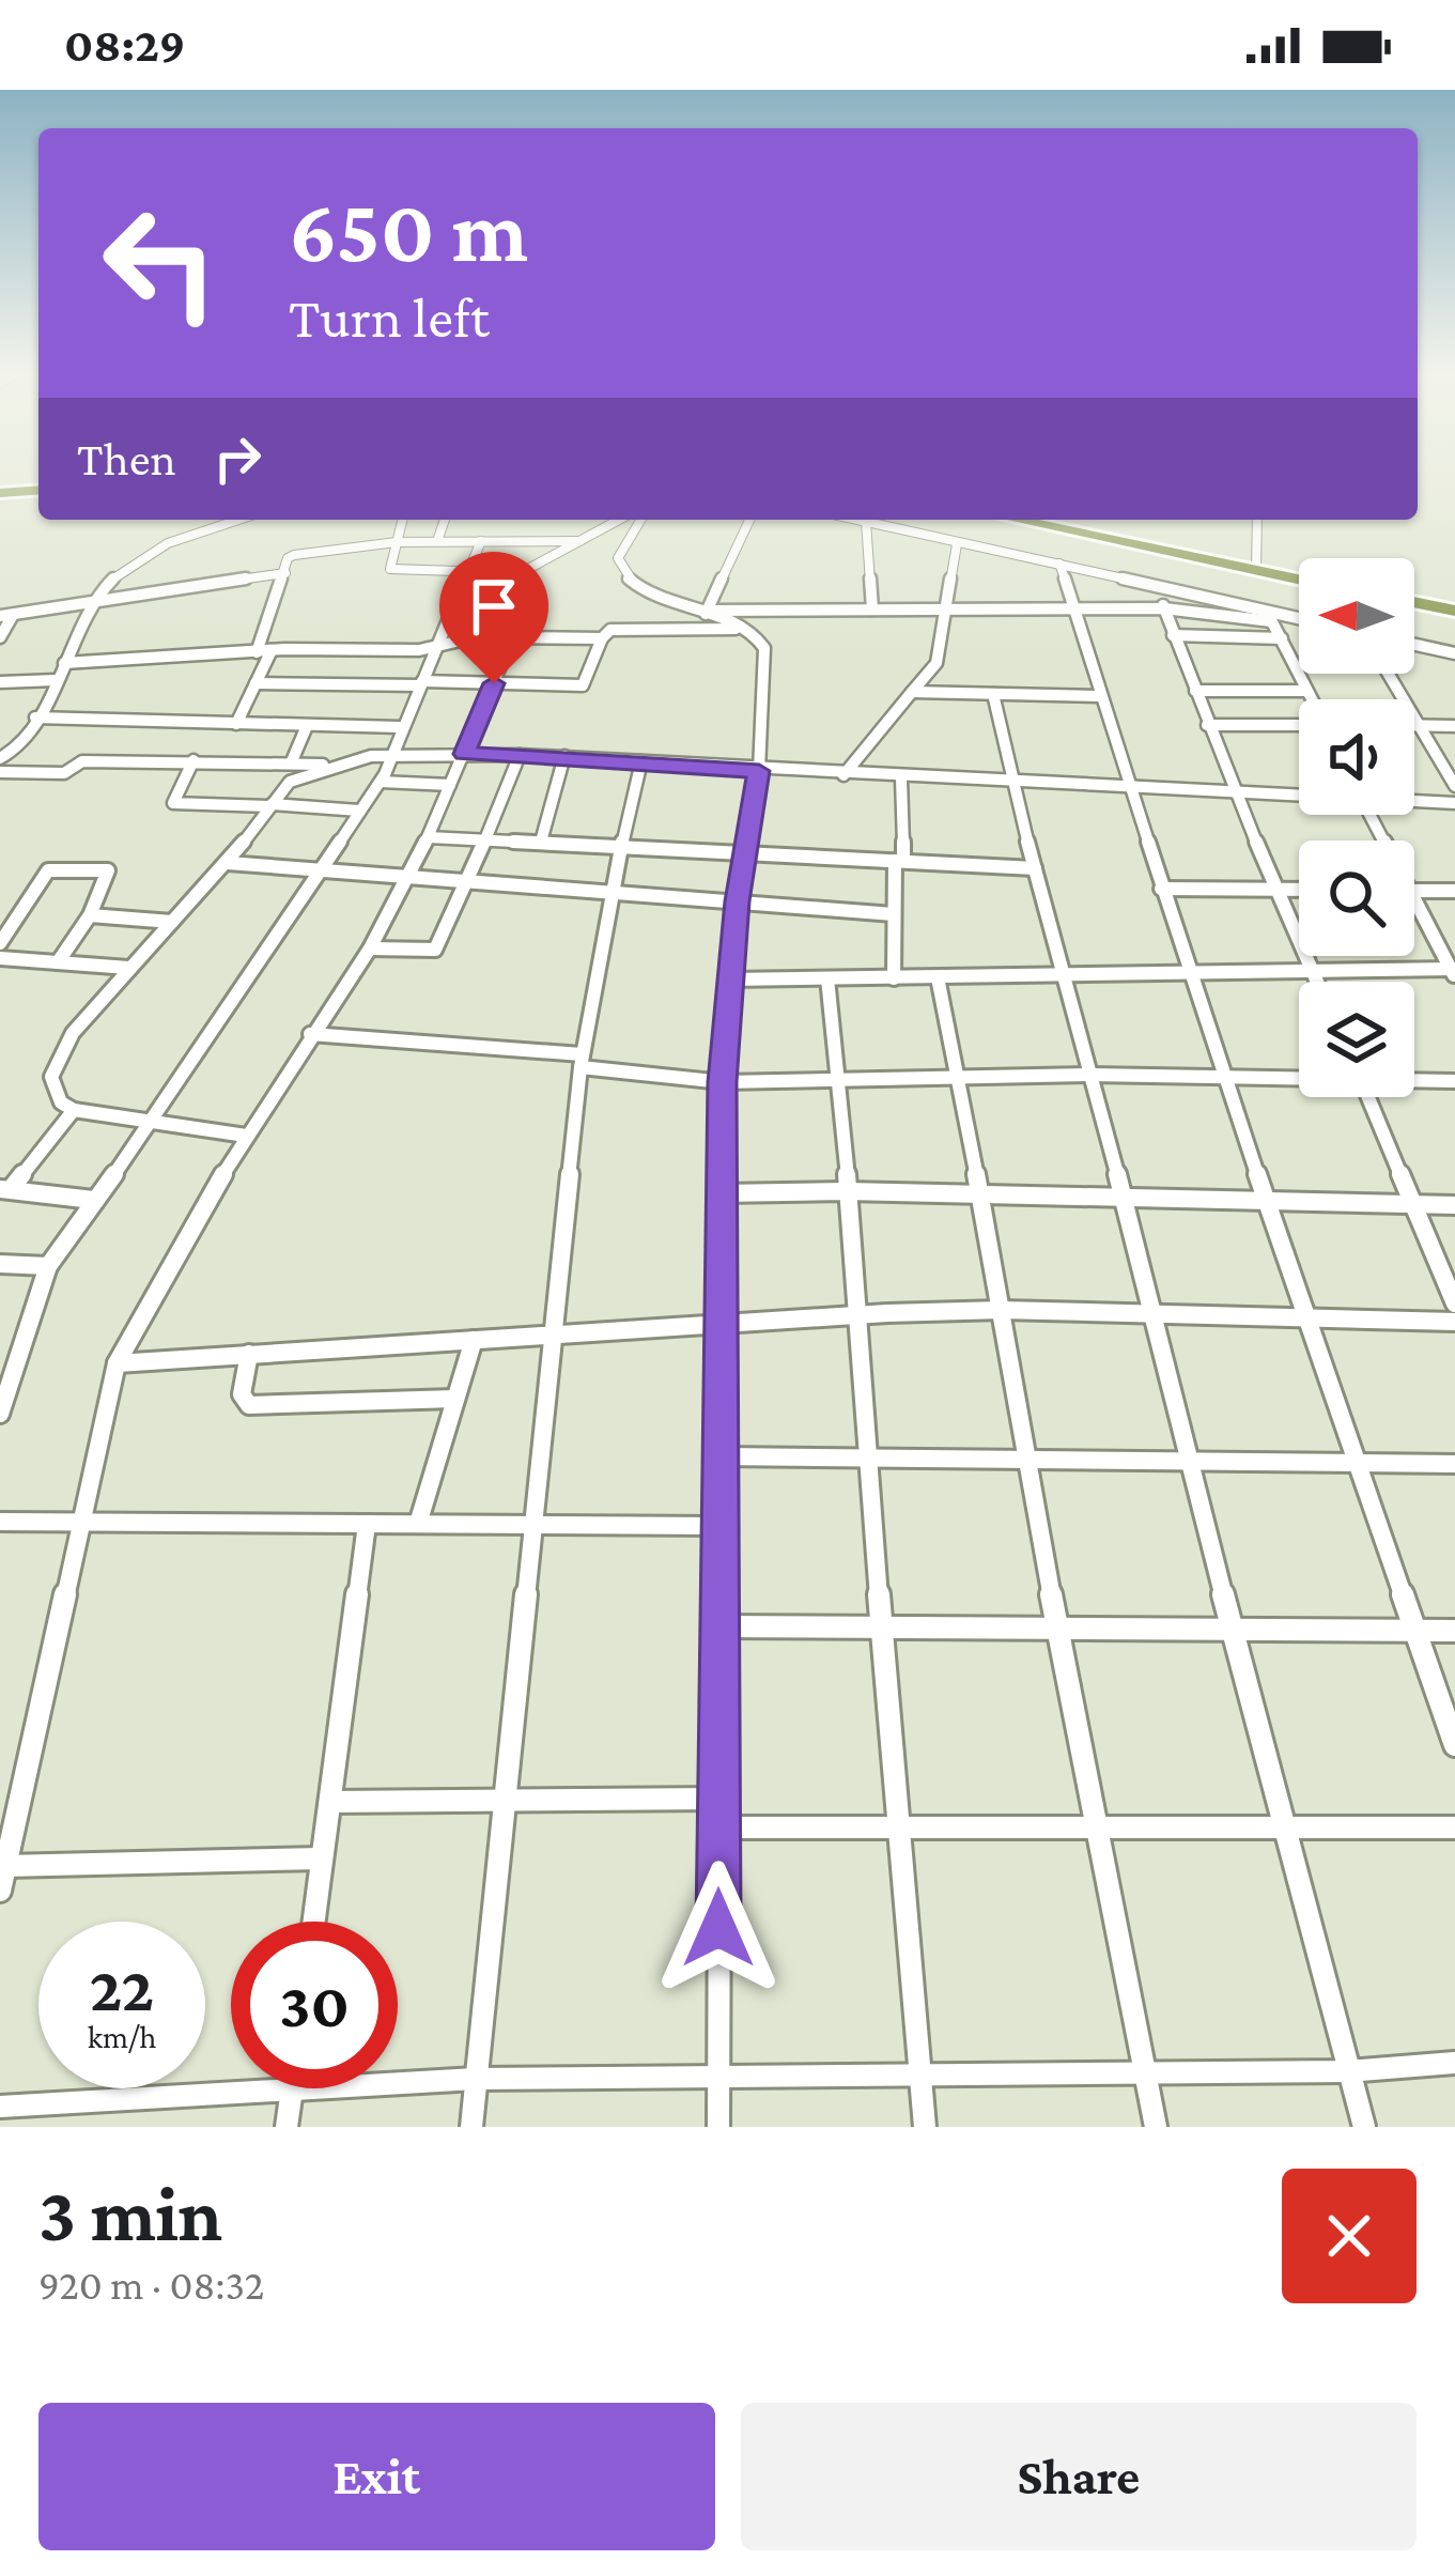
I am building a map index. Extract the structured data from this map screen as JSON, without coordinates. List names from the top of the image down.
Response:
{
  "north": "left",
  "page": {
    "status": "08:29",
    "turn": ["650 m", "Turn left"],
    "then": "Then",
    "speed": "22 km/h",
    "limit": "30",
    "heading": ["3 min", "920 m · 08:32"],
    "buttons": ["Exit", "Share"]
  }
}
